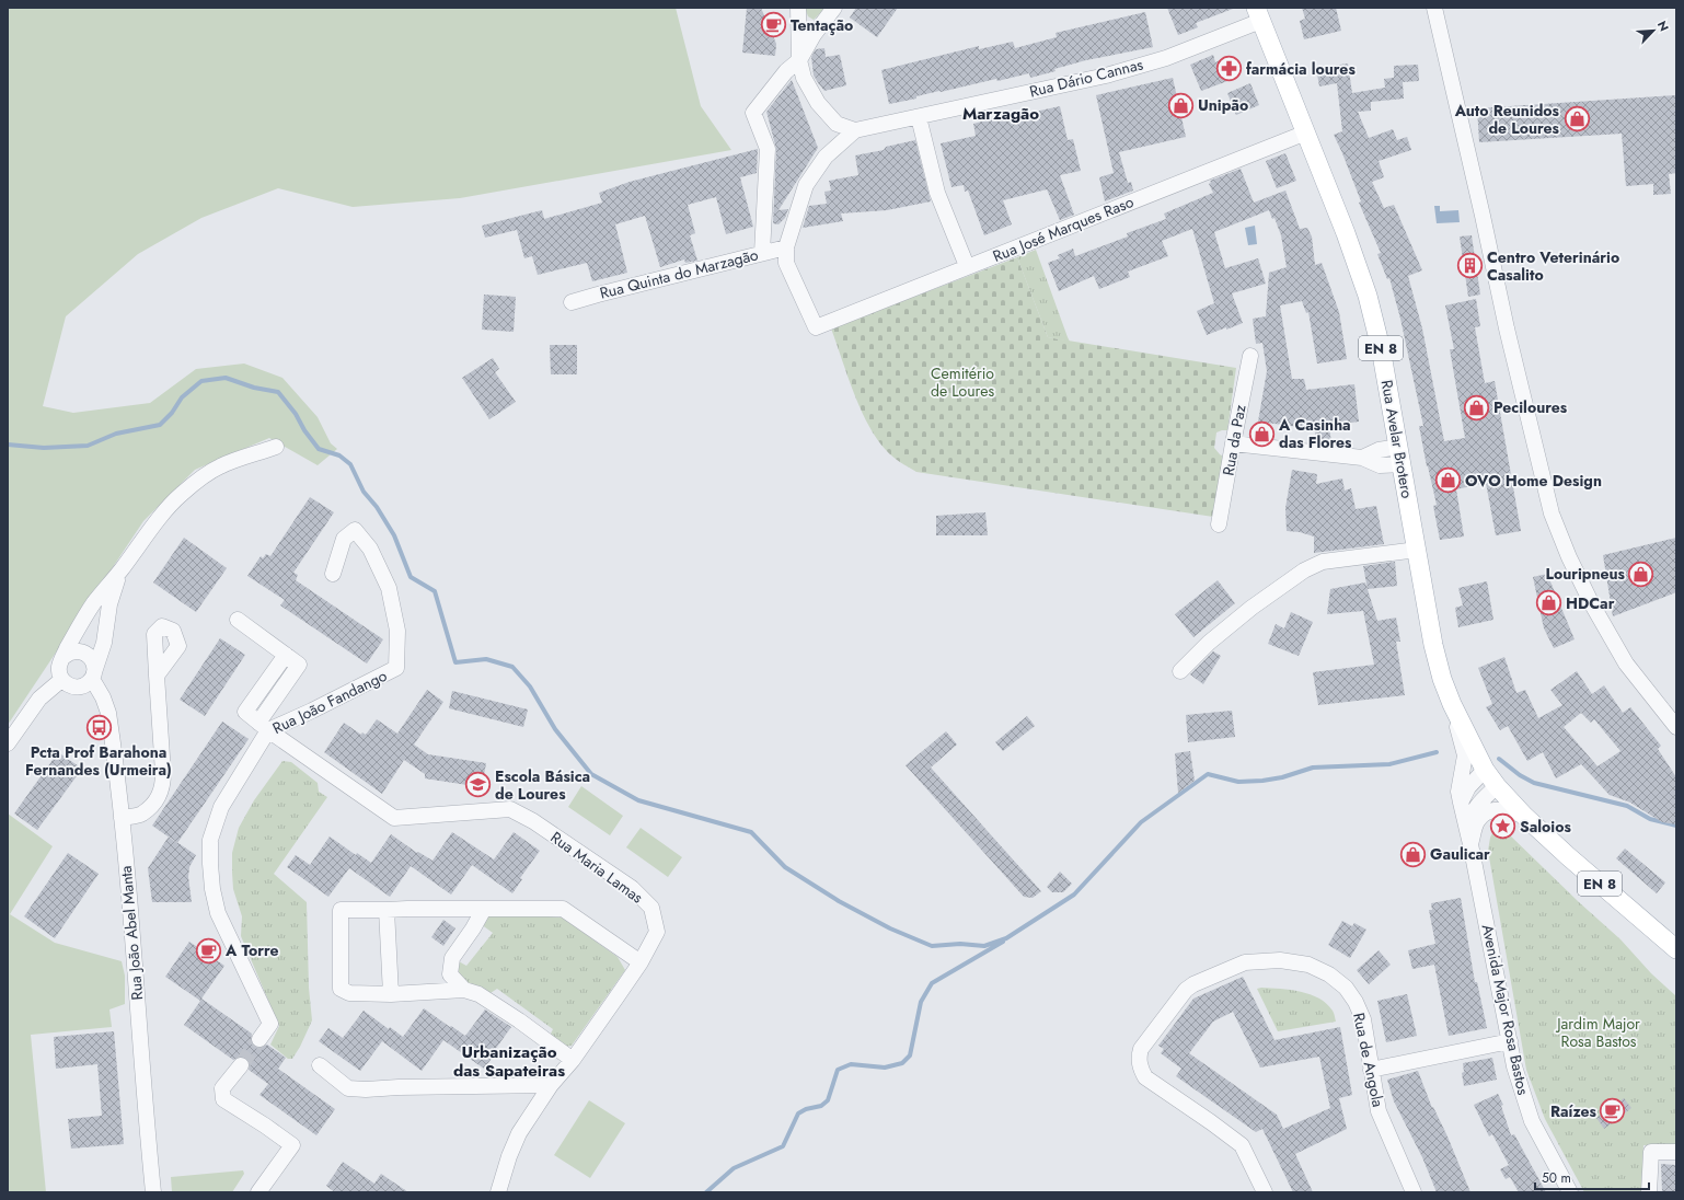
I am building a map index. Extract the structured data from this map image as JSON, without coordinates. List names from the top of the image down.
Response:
{
  "streets": {
    "main road": ["EN 8", "Rua Avelar Brotero"],
    "street": [
      "Rua Dário Cannas",
      "Rua José Marques Raso",
      "Rua Quinta do Marzagão",
      "Rua da Paz",
      "Rua João Fandango",
      "Rua Maria Lamas",
      "Rua João Abel Manta",
      "Avenida Major Rosa Bastos",
      "Rua de Angola"
    ]
  },
  "crossings": [
    ["Rua Dário Cannas", "Rua José Marques Raso"],
    ["Rua Dário Cannas", "Rua Quinta do Marzagão"],
    ["Rua Dário Cannas", "Rua Avelar Brotero"],
    ["Rua José Marques Raso", "Rua Avelar Brotero"],
    ["EN 8", "Rua Avelar Brotero"],
    ["Rua João Fandango", "Rua Maria Lamas"]
  ],
  "districts": ["Marzagão", "Urbanização das Sapateiras"],
  "parks": ["Cemitério de Loures", "Jardim Major Rosa Bastos"],
  "places": {
    "cafe": ["Tentação", "A Torre", "Raízes"],
    "pharmacy": ["farmácia loures"],
    "shop": [
      "Unipão",
      "Auto Reunidos de Loures",
      "Peciloures",
      "A Casinha das Flores",
      "OVO Home Design",
      "Louripneus",
      "HDCar",
      "Gaulicar"
    ],
    "building": ["Centro Veterinário Casalito"],
    "bus stop": ["Pcta Prof Barahona Fernandes (Urmeira)"],
    "school or university": ["Escola Básica de Loures"],
    "place": ["Saloios"]
  },
  "scale_bar": "50 m",
  "north": "top right"
}
